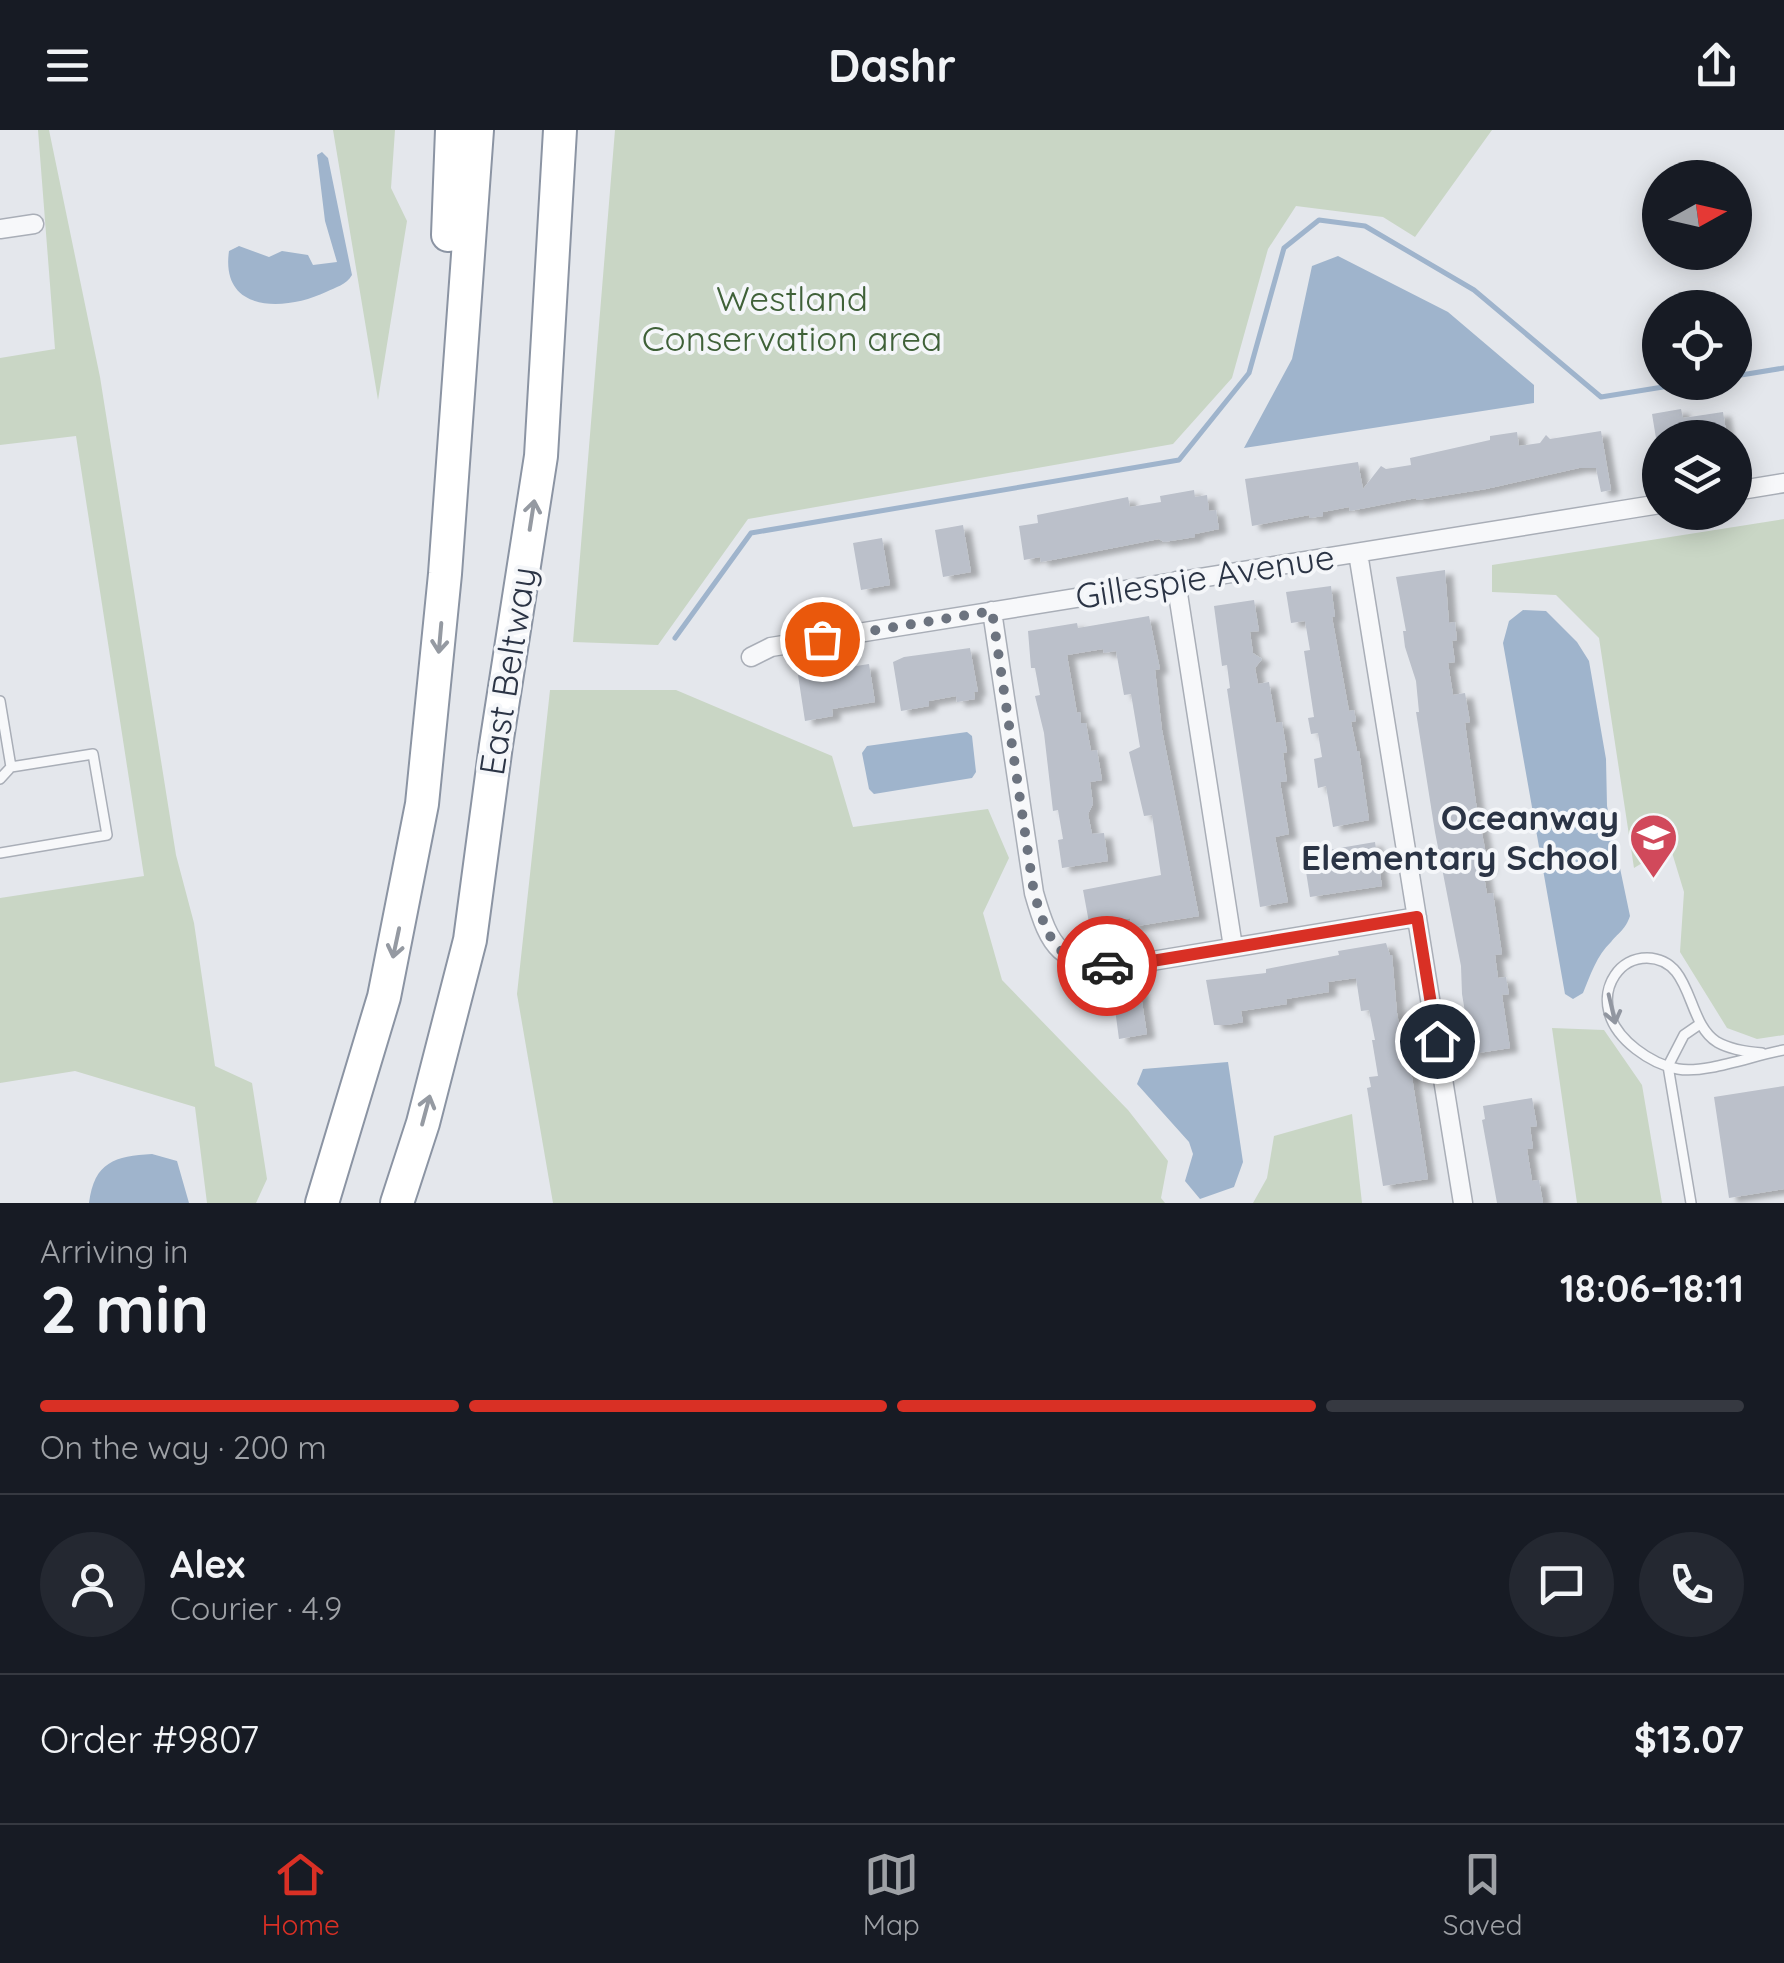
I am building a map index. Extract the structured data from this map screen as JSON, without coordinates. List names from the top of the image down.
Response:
{
  "streets": {
    "highway": ["East Beltway"],
    "street": ["Gillespie Avenue"]
  },
  "parks": ["Westland Conservation area"],
  "places": {
    "school or university": ["Oceanway Elementary School"]
  },
  "north": "right",
  "page": {
    "header": "Dashr",
    "heading": ["2 min", "Arriving in", "18:06–18:11"],
    "panel": [
      "Alex",
      "Courier · 4.9",
      "Order #9807",
      "$13.07"
    ],
    "bar": "On the way · 200 m",
    "tabs": ["Home", "Map", "Saved"]
  }
}
